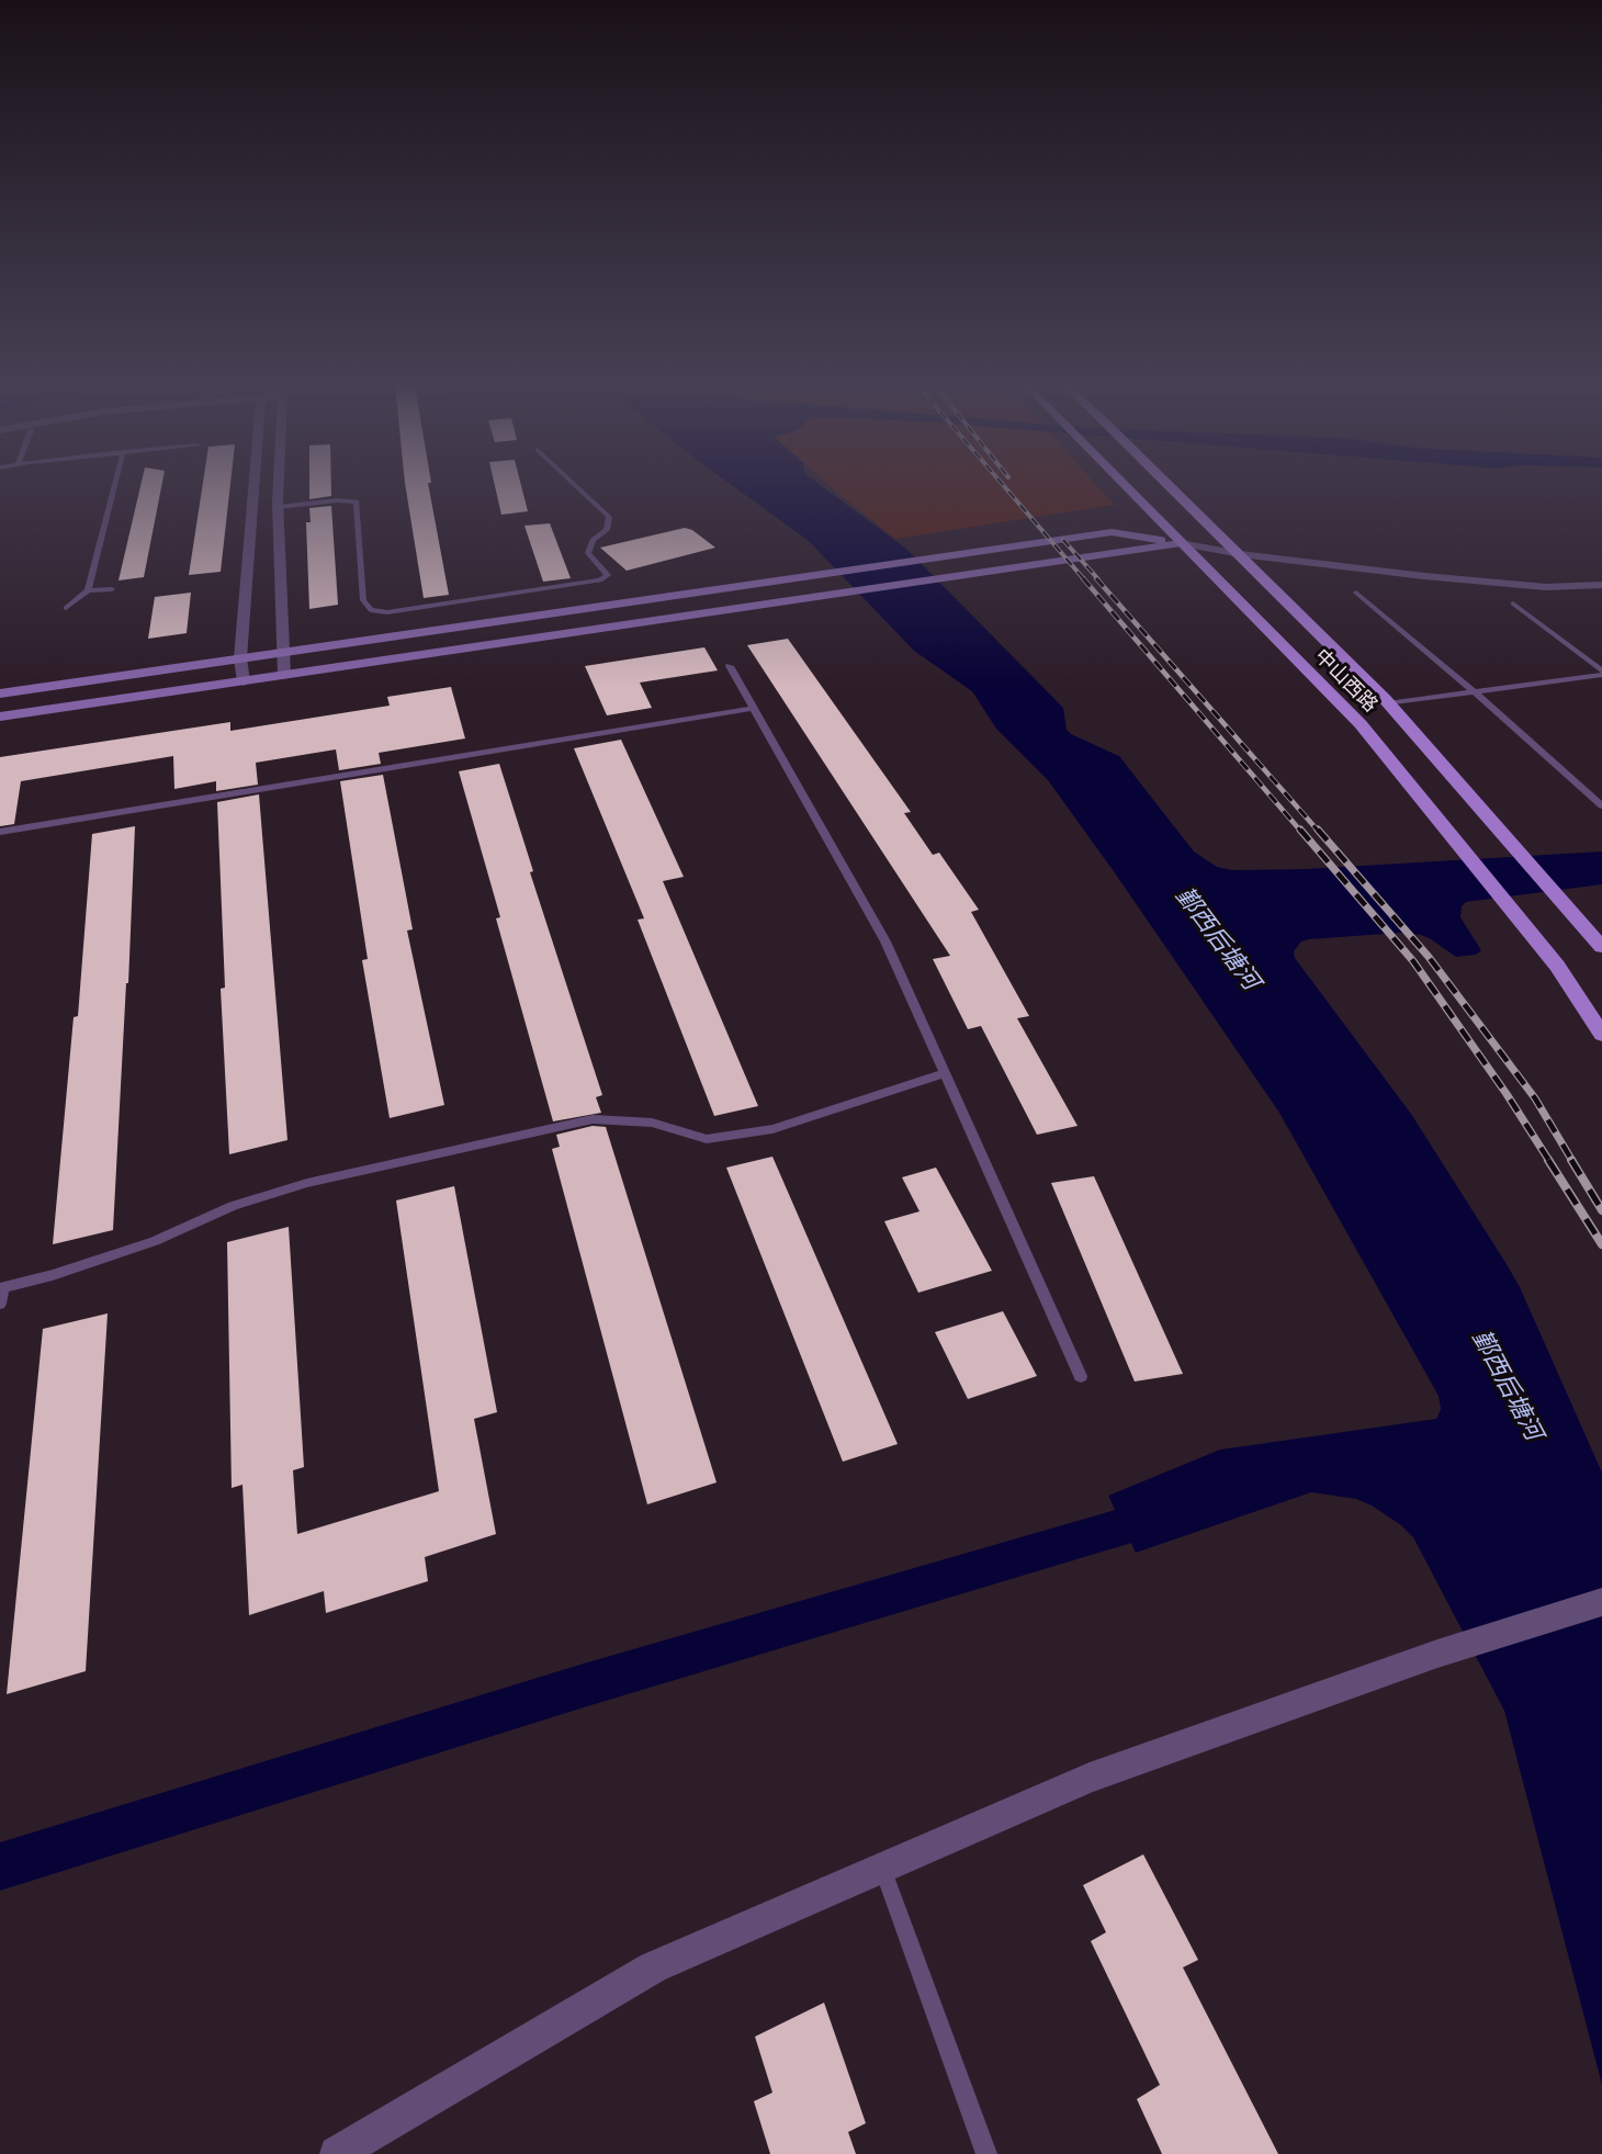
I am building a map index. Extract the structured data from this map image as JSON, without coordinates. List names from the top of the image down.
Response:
{
  "streets": {
    "main road": ["中山西路"]
  },
  "water": ["鄞西后塘河"]
}
